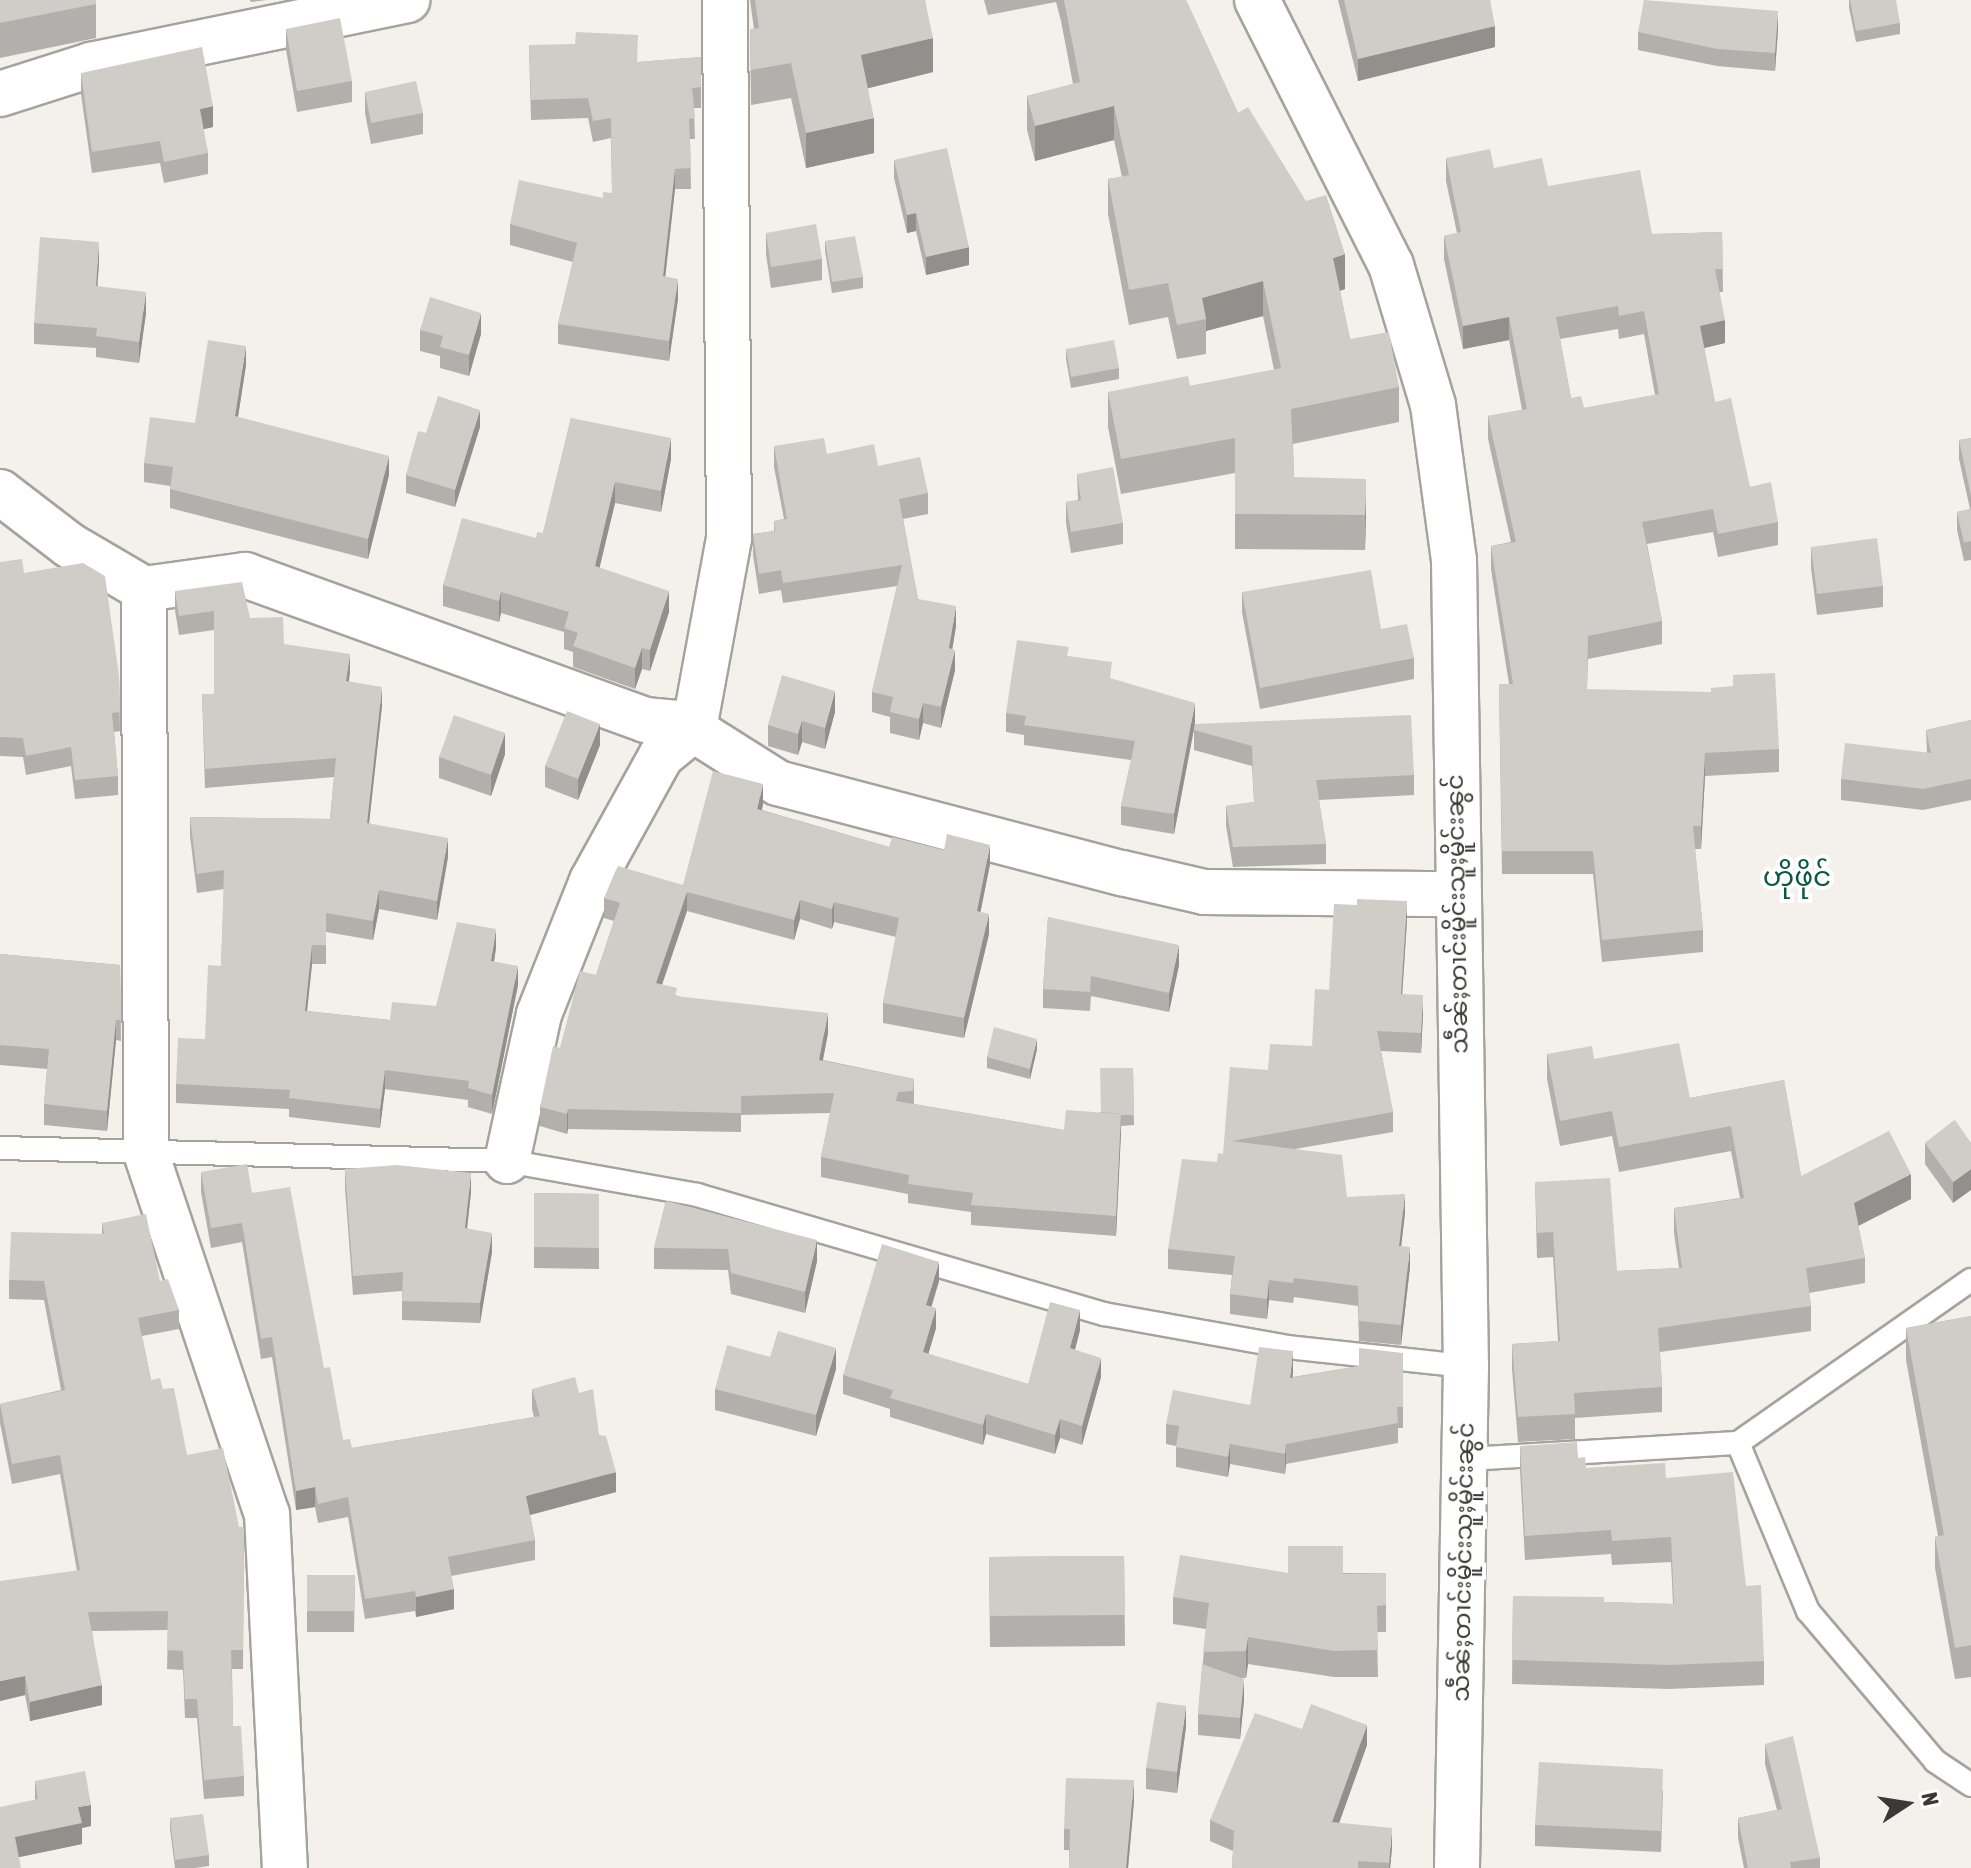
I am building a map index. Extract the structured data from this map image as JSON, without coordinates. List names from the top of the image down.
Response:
{
  "streets": {
    "street": ["သဵၼ်ႈတၢင်းမိူင်းသူႈမိူင်းၼွင်"]
  },
  "districts": ["ဟိုဖိုင်"],
  "north": "right"
}
